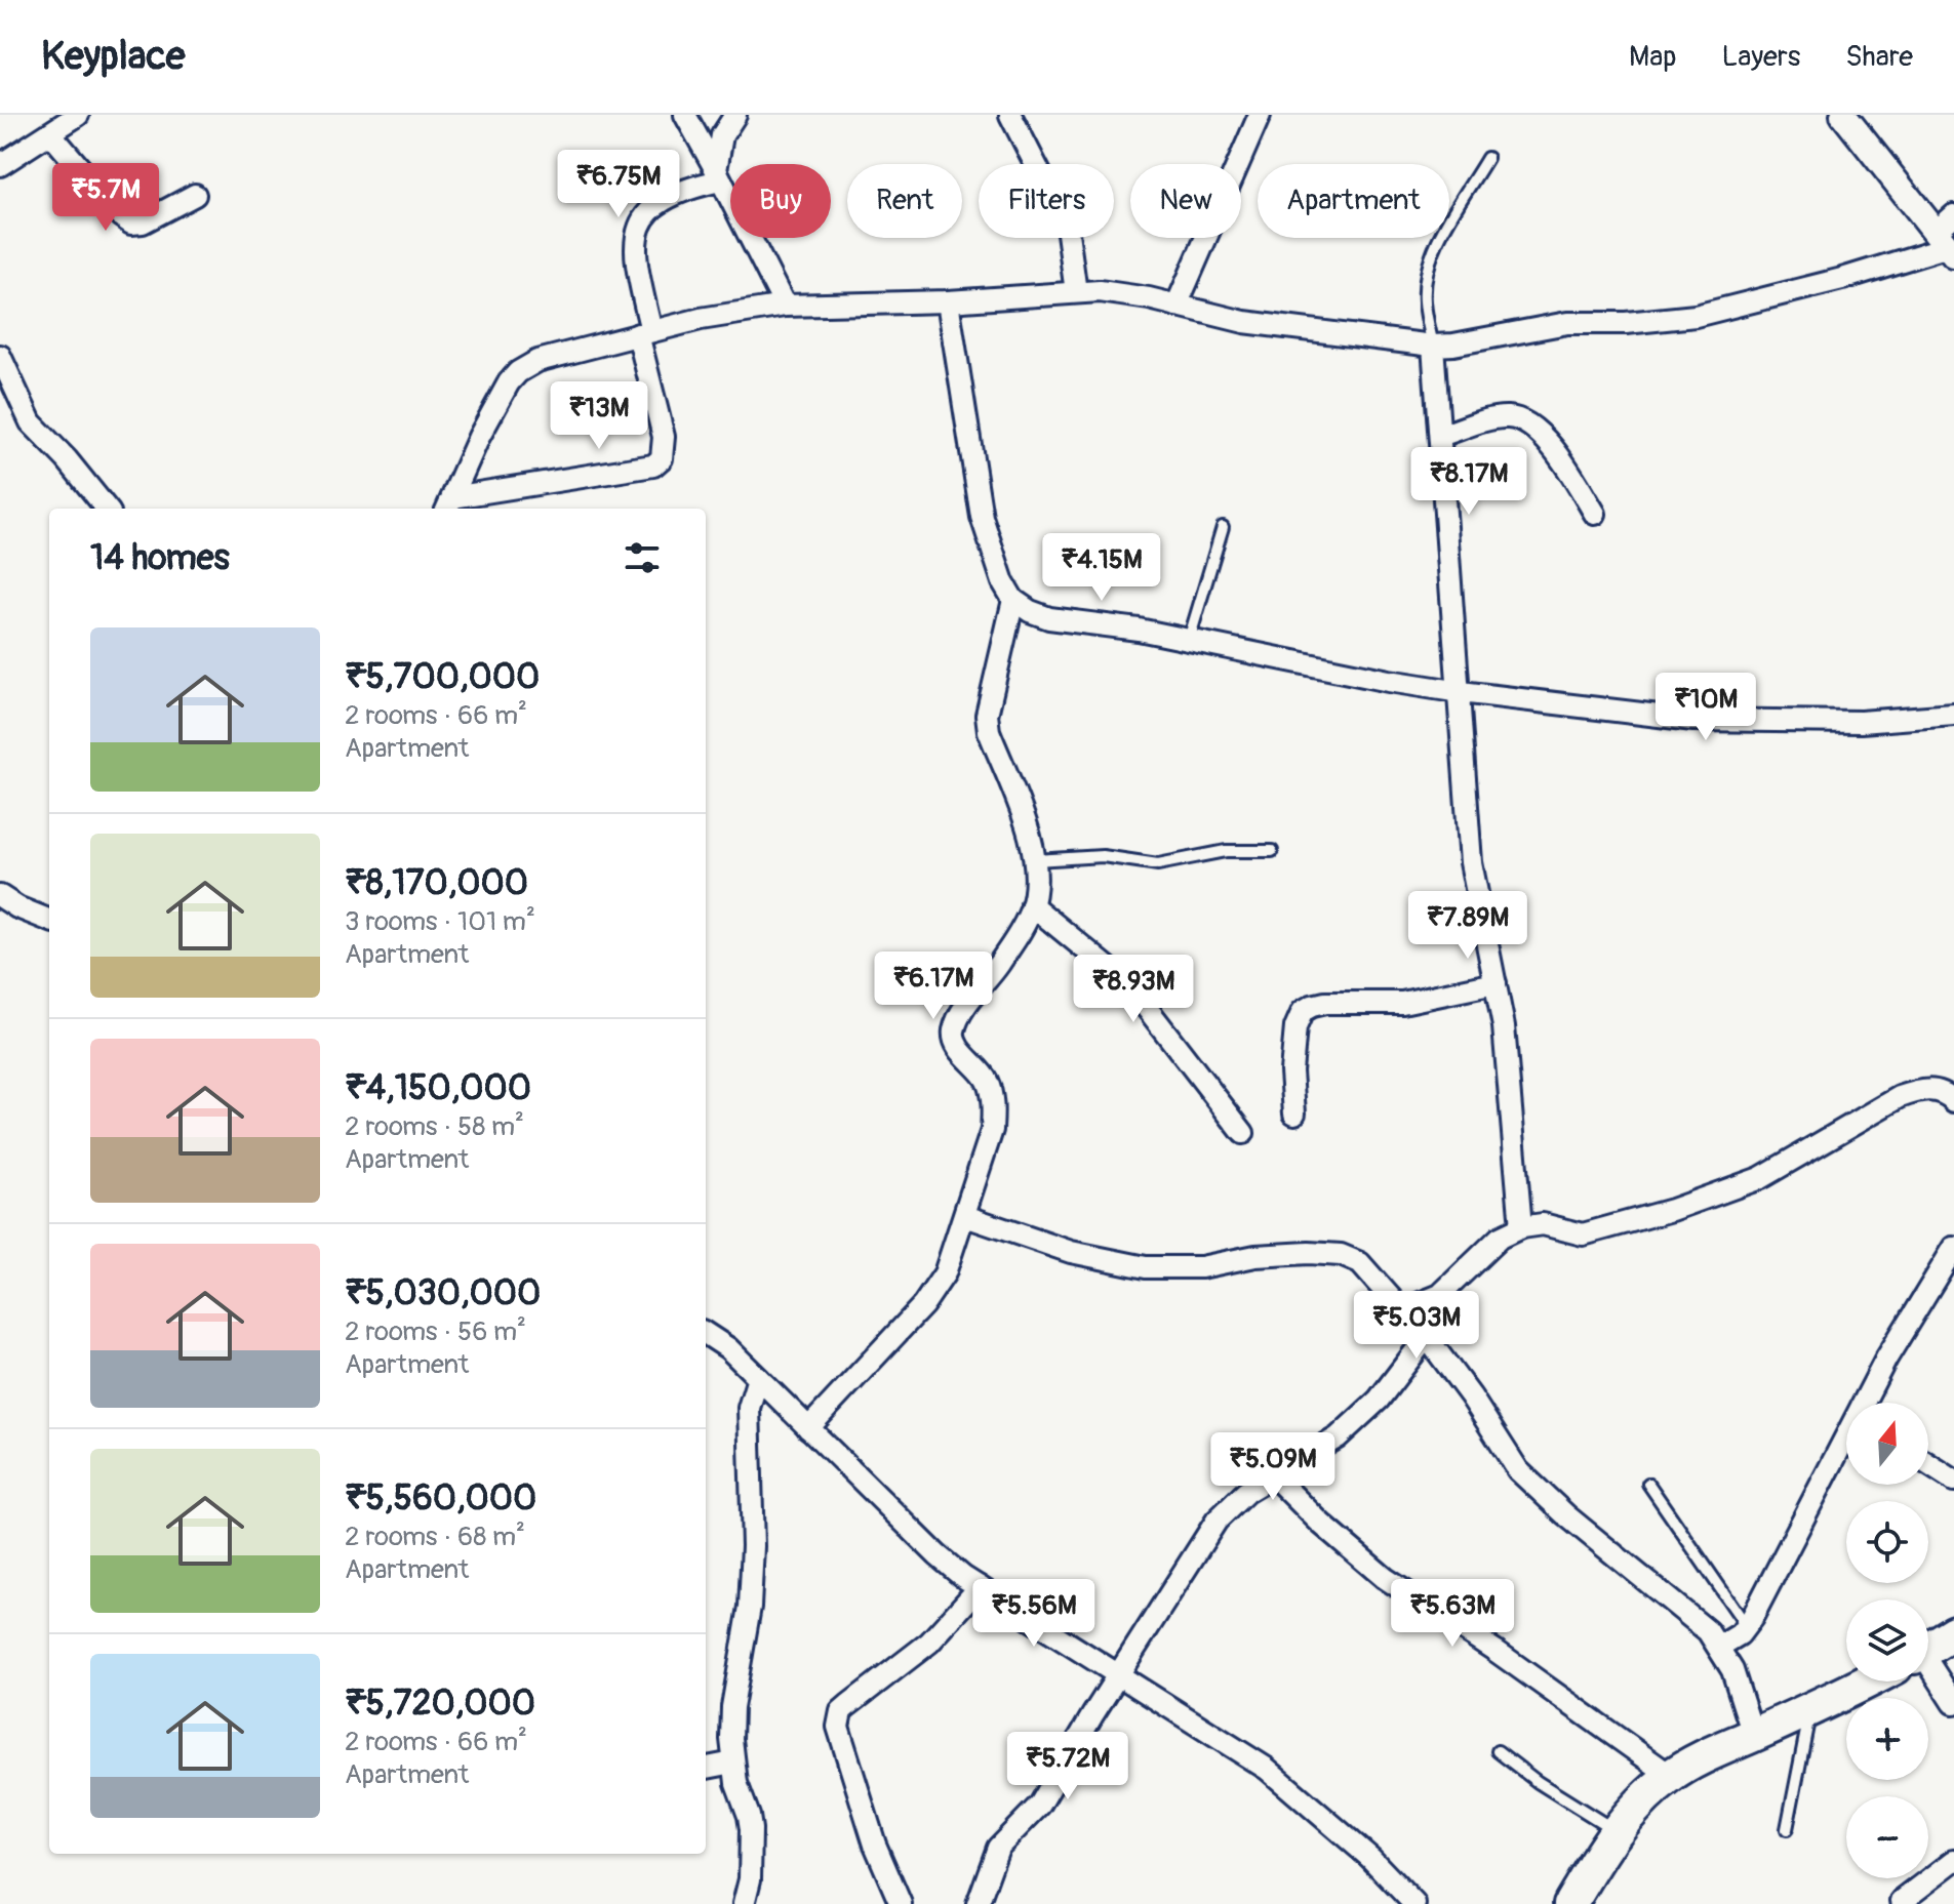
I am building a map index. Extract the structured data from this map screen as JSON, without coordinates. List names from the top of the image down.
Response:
{
  "north": "top",
  "page": {
    "header": "Keyplace",
    "nav": ["Map", "Layers", "Share"],
    "price": [
      "₹6.75M",
      "₹5.7M",
      "₹13M",
      "₹8.17M",
      "₹4.15M",
      "₹10M",
      "₹7.89M",
      "₹6.17M",
      "₹8.93M",
      "₹5.03M",
      "₹5.09M",
      "₹5.56M",
      "₹5.63M",
      "₹5.72M"
    ],
    "chip": [
      "Buy",
      "Rent",
      "Filters",
      "New",
      "Apartment"
    ],
    "heading": "14 homes",
    "list": [
      {
        "name": "₹5,700,000",
        "note": "2 rooms · 66 m² · Apartment"
      },
      {
        "name": "₹8,170,000",
        "note": "3 rooms · 101 m² · Apartment"
      },
      {
        "name": "₹4,150,000",
        "note": "2 rooms · 58 m² · Apartment"
      },
      {
        "name": "₹5,030,000",
        "note": "2 rooms · 56 m² · Apartment"
      },
      {
        "name": "₹5,560,000",
        "note": "2 rooms · 68 m² · Apartment"
      },
      {
        "name": "₹5,720,000",
        "note": "2 rooms · 66 m² · Apartment"
      }
    ],
    "map_buttons": ["+", "−"]
  }
}
